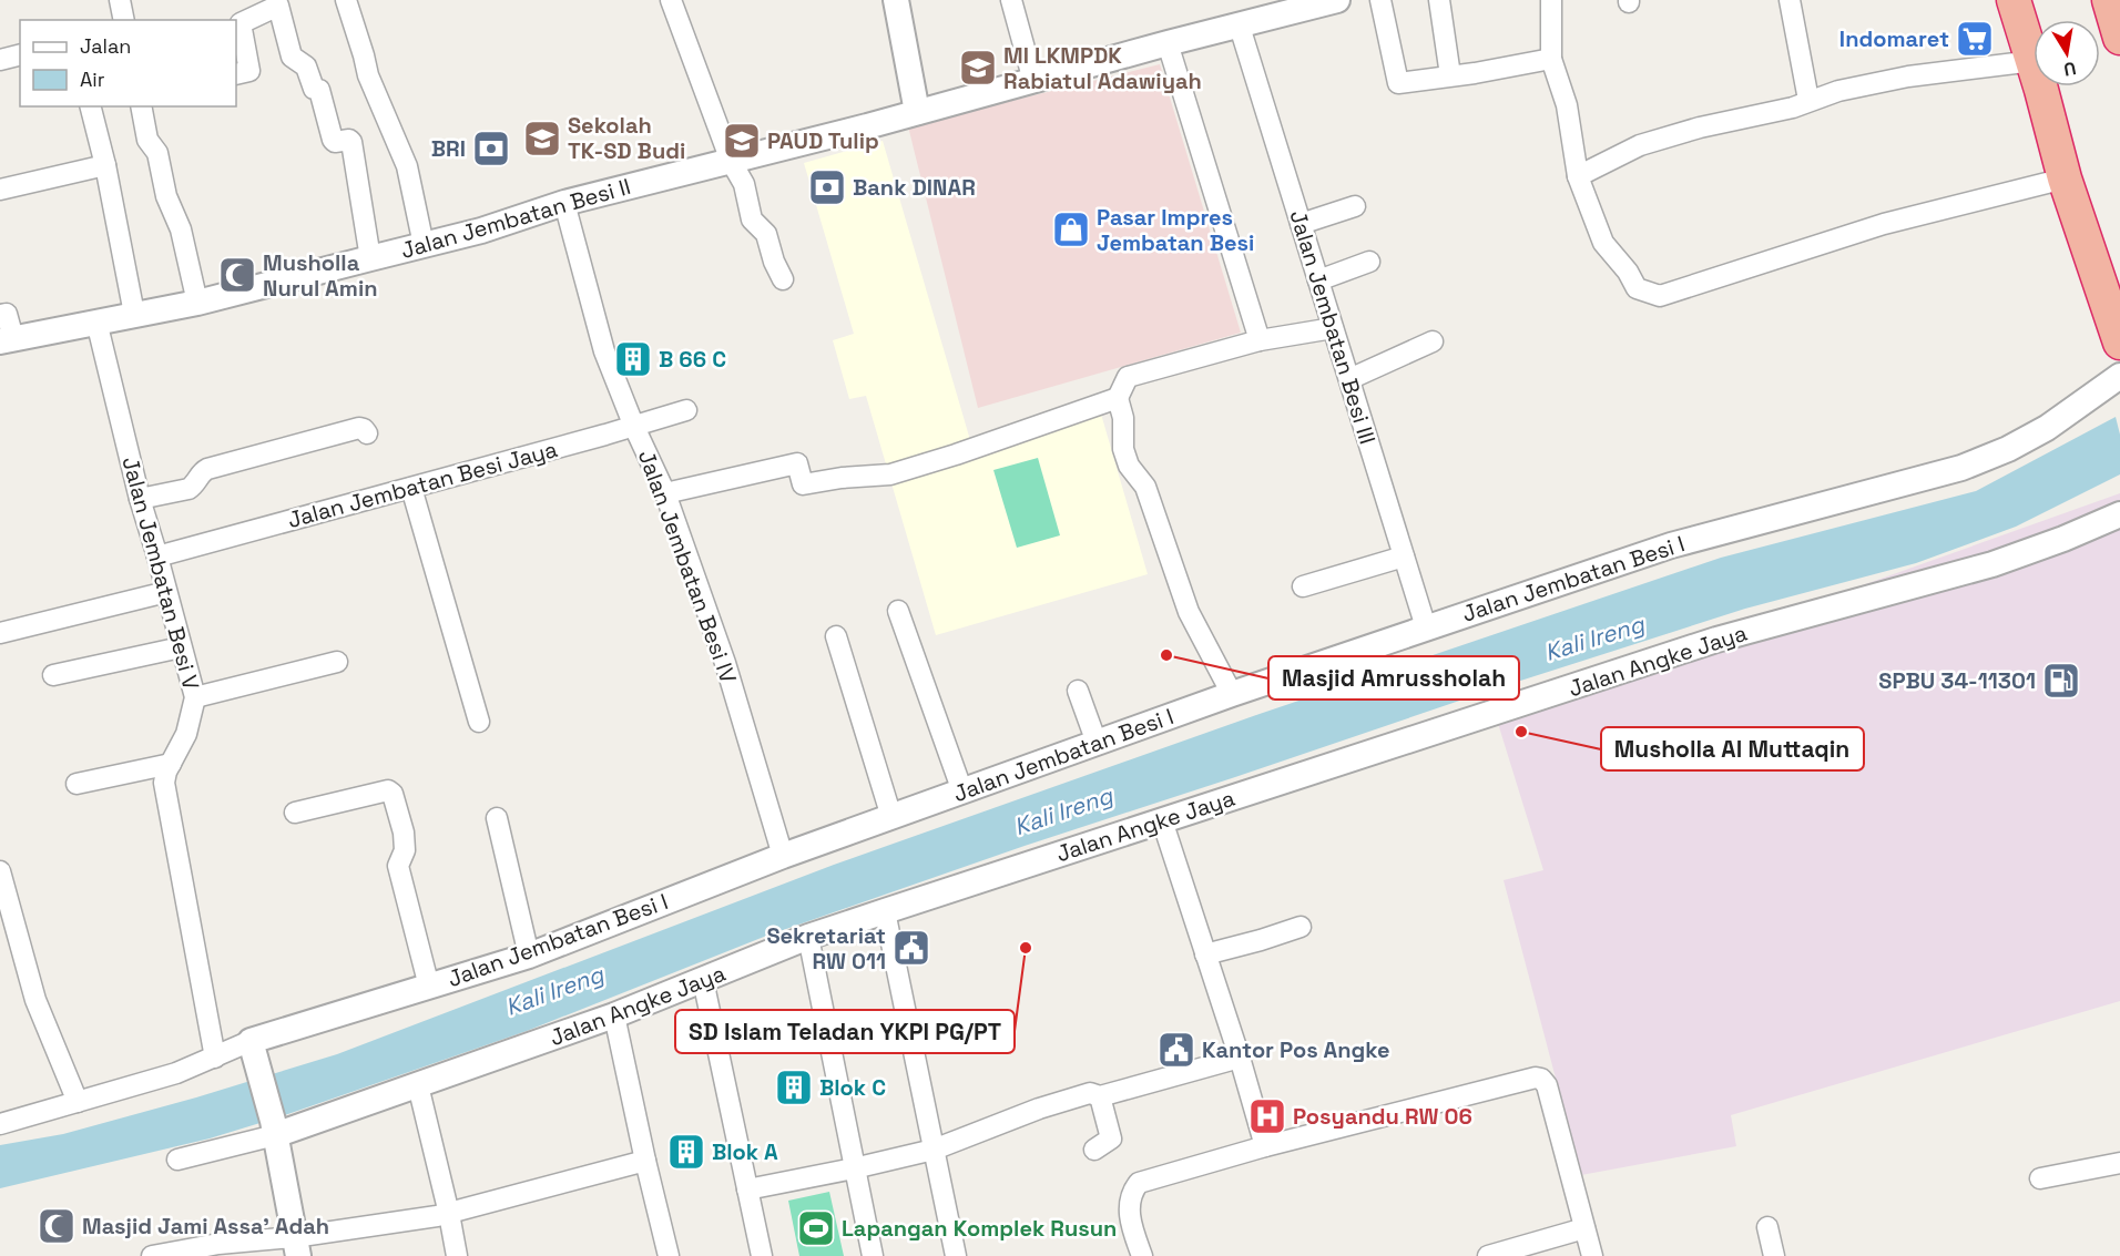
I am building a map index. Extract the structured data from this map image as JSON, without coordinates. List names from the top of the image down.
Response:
{
  "streets": {
    "street": [
      "Jalan Jembatan Besi II",
      "Jalan Jembatan Besi III",
      "Jalan Jembatan Besi Jaya",
      "Jalan Jembatan Besi IV",
      "Jalan Jembatan Besi V",
      "Jalan Jembatan Besi I",
      "Jalan Angke Jaya"
    ]
  },
  "crossings": [
    ["Jalan Jembatan Besi II", "Jalan Jembatan Besi III"],
    ["Jalan Jembatan Besi II", "Jalan Jembatan Besi IV"],
    ["Jalan Jembatan Besi II", "Jalan Jembatan Besi V"],
    ["Jalan Jembatan Besi III", "Jalan Jembatan Besi I"],
    ["Jalan Jembatan Besi Jaya", "Jalan Jembatan Besi IV"],
    ["Jalan Jembatan Besi Jaya", "Jalan Jembatan Besi V"],
    ["Jalan Jembatan Besi IV", "Jalan Jembatan Besi I"],
    ["Jalan Jembatan Besi V", "Jalan Jembatan Besi I"]
  ],
  "water": ["Kali Ireng"],
  "places": {
    "supermarket": ["Indomaret"],
    "school or university": ["MI LKMPDK Rabiatul Adawiyah", "Sekolah TK-SD Budi", "PAUD Tulip"],
    "bank": ["BRI", "Bank DINAR"],
    "shop": ["Pasar Impres Jembatan Besi"],
    "mosque": ["Musholla Nurul Amin", "Masjid Jami Assa' Adah"],
    "building": ["B 66 C", "Blok C", "Blok A"],
    "other": ["Masjid Amrussholah", "Musholla Al Muttaqin", "SD Islam Teladan YKPI PG/PT"],
    "fuel station": ["SPBU 34-11301"],
    "public building": ["Sekretariat RW 011", "Kantor Pos Angke"],
    "hospital": ["Posyandu RW 06"],
    "sports": ["Lapangan Komplek Rusun"]
  },
  "legend": ["Jalan", "Air"],
  "north": "bottom"
}
